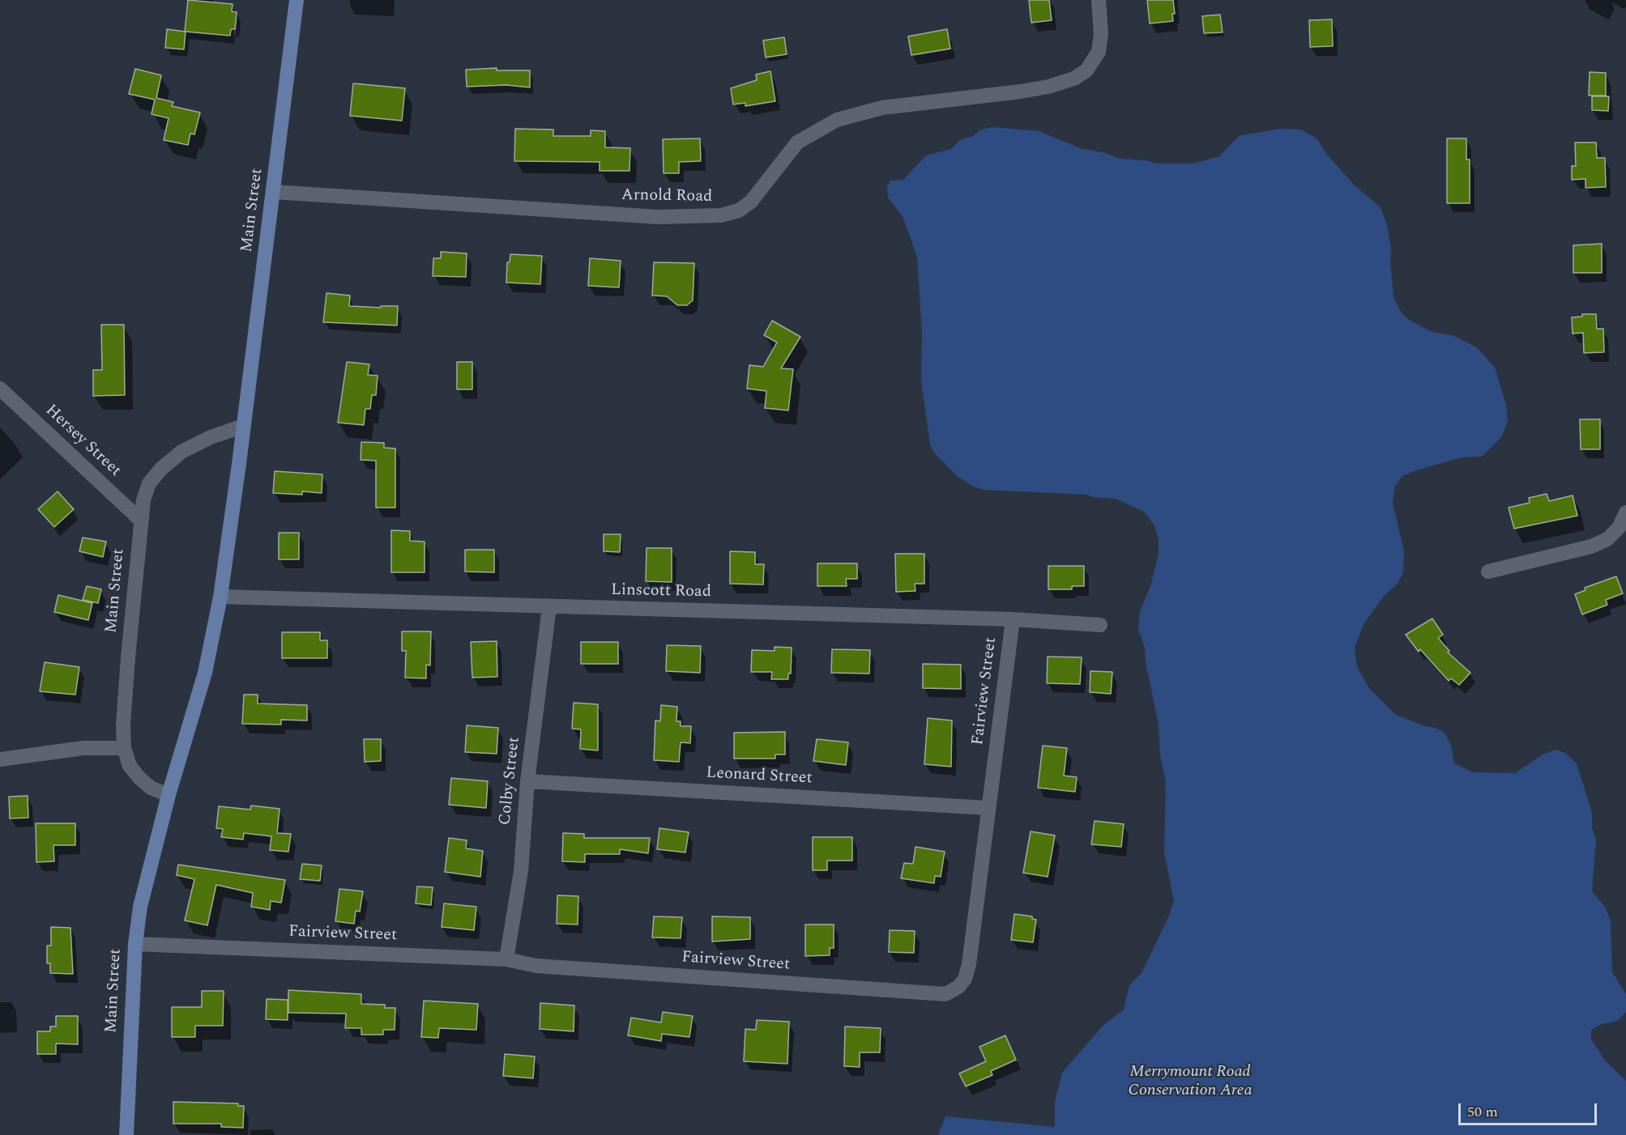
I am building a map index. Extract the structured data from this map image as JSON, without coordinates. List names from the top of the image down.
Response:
{
  "streets": {
    "main road": ["Main Street"],
    "street": [
      "Arnold Road",
      "Hersey Street",
      "Linscott Road",
      "Fairview Street",
      "Leonard Street",
      "Colby Street"
    ]
  },
  "crossings": [
    ["Arnold Road", "Main Street"],
    ["Main Street", "Hersey Street"],
    ["Main Street", "Linscott Road"],
    ["Main Street", "Fairview Street"],
    ["Linscott Road", "Fairview Street"],
    ["Linscott Road", "Colby Street"],
    ["Fairview Street", "Leonard Street"],
    ["Fairview Street", "Colby Street"],
    ["Leonard Street", "Colby Street"]
  ],
  "parks": ["Merrymount Road Conservation Area"],
  "scale_bar": "50 m"
}
